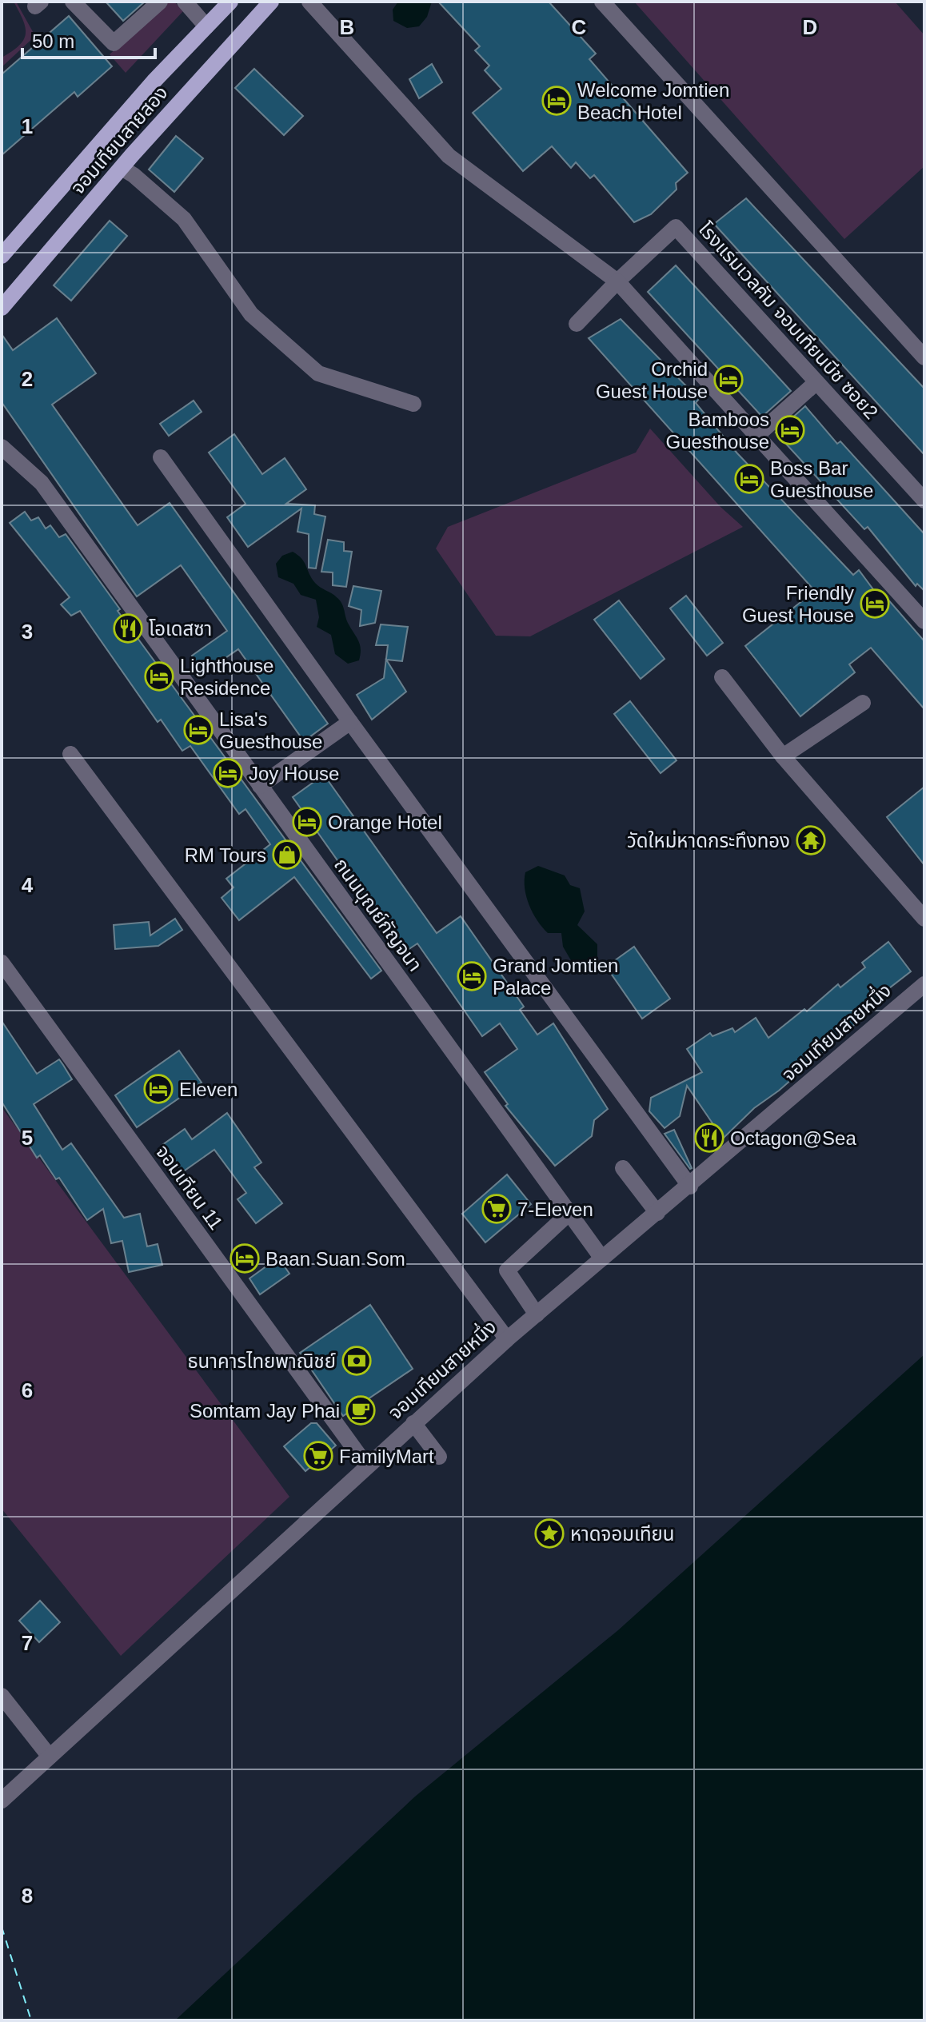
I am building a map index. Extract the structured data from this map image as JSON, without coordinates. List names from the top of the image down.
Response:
{
  "streets": {
    "main road": ["จอมเทียนสายสอง"],
    "street": [
      "โรงแรมเวลคัม จอมเทียนบีช ซอย2",
      "ถนนบุณย์กัญจนา",
      "จอมเทียนสายหนึ่ง",
      "จอมเทียน 11"
    ]
  },
  "crossings": [
    ["ถนนบุณย์กัญจนา", "จอมเทียนสายหนึ่ง"],
    ["จอมเทียนสายหนึ่ง", "จอมเทียน 11"]
  ],
  "places": {
    "hotel": [
      "Welcome Jomtien Beach Hotel",
      "Orchid Guest House",
      "Bamboos Guesthouse",
      "Boss Bar Guesthouse",
      "Friendly Guest House",
      "Lighthouse Residence",
      "Lisa's Guesthouse",
      "Joy House",
      "Orange Hotel",
      "Grand Jomtien Palace",
      "Eleven",
      "Baan Suan Som"
    ],
    "restaurant": ["โอเดสซา", "Octagon@Sea"],
    "temple": ["วัดใหม่หาดกระทึงทอง"],
    "shop": ["RM Tours"],
    "supermarket": ["7-Eleven", "FamilyMart"],
    "bank": ["ธนาคารไทยพาณิชย์"],
    "cafe": ["Somtam Jay Phai"],
    "place": ["หาดจอมเทียน"]
  },
  "scale_bar": "50 m",
  "grid": {
    "columns": ["B", "C", "D"],
    "rows": [
      "1",
      "2",
      "3",
      "4",
      "5",
      "6",
      "7",
      "8"
    ]
  }
}
